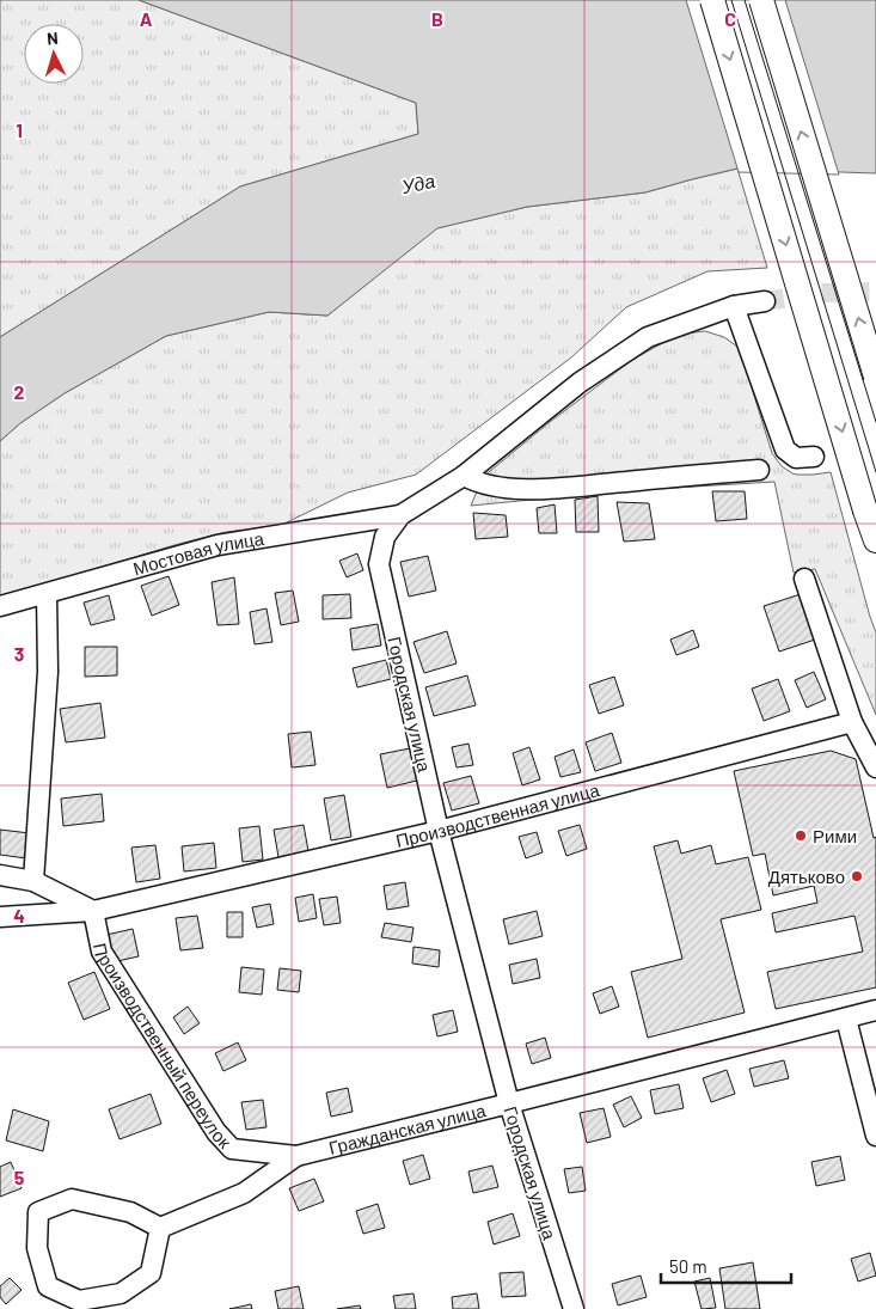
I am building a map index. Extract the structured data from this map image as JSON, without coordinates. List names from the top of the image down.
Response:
{
  "streets": {
    "street": [
      "Мостовая улица",
      "Городская улица",
      "Производственная улица",
      "Производственный переулок",
      "Гражданская улица"
    ]
  },
  "crossings": [
    ["Мостовая улица", "Городская улица"],
    ["Городская улица", "Производственная улица"],
    ["Городская улица", "Гражданская улица"],
    ["Производственная улица", "Производственный переулок"],
    ["Производственный переулок", "Гражданская улица"]
  ],
  "water": ["Уда"],
  "places": ["Рими", "Дятьково"],
  "scale_bar": "50 m",
  "north": "top",
  "grid": {
    "columns": ["A", "B", "C"],
    "rows": [
      "1",
      "2",
      "3",
      "4",
      "5"
    ]
  }
}
